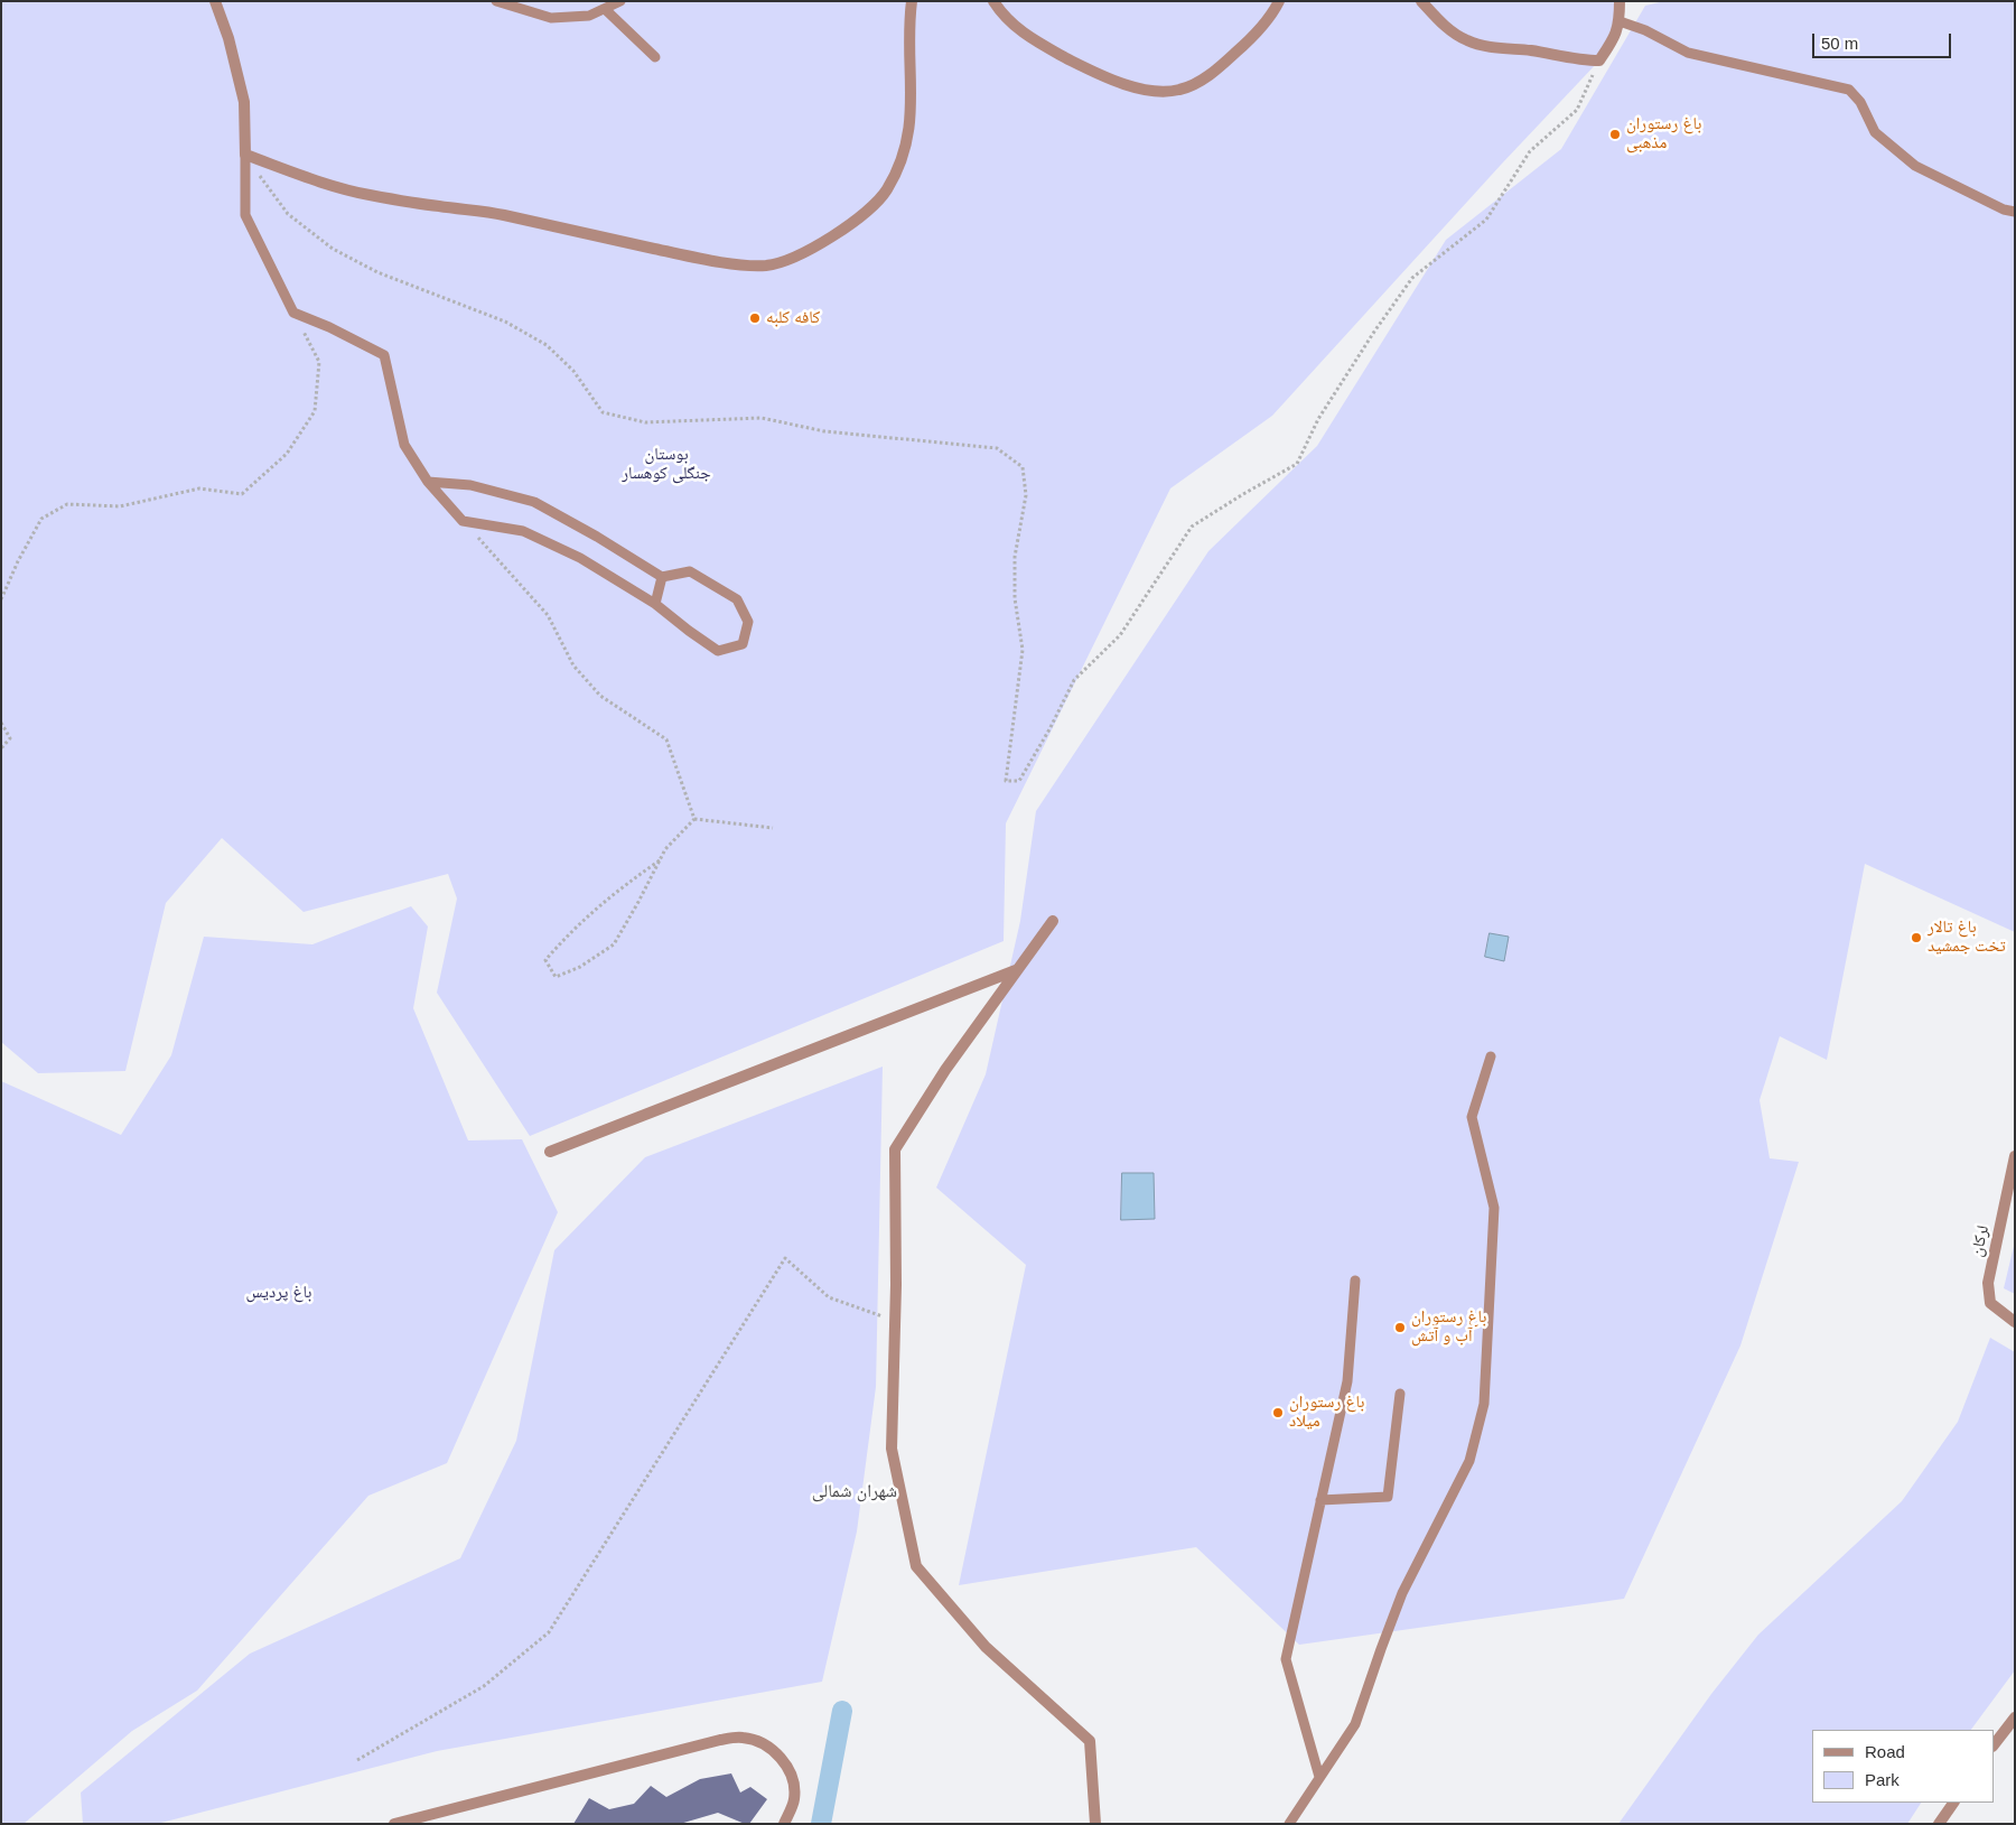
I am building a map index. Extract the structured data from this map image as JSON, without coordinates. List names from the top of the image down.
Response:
{
  "streets": {
    "street": ["لرکان"]
  },
  "districts": ["شهران شمالی"],
  "parks": ["بوستان جنگلی کوهسار", "باغ پردیس"],
  "places": [
    "باغ رستوران مذهبی",
    "کافه کلبه",
    "باغ تالار تخت جمشید",
    "باغ رستوران آب و آتش",
    "باغ رستوران میلاد"
  ],
  "legend": ["Road", "Park"],
  "scale_bar": "50 m"
}
